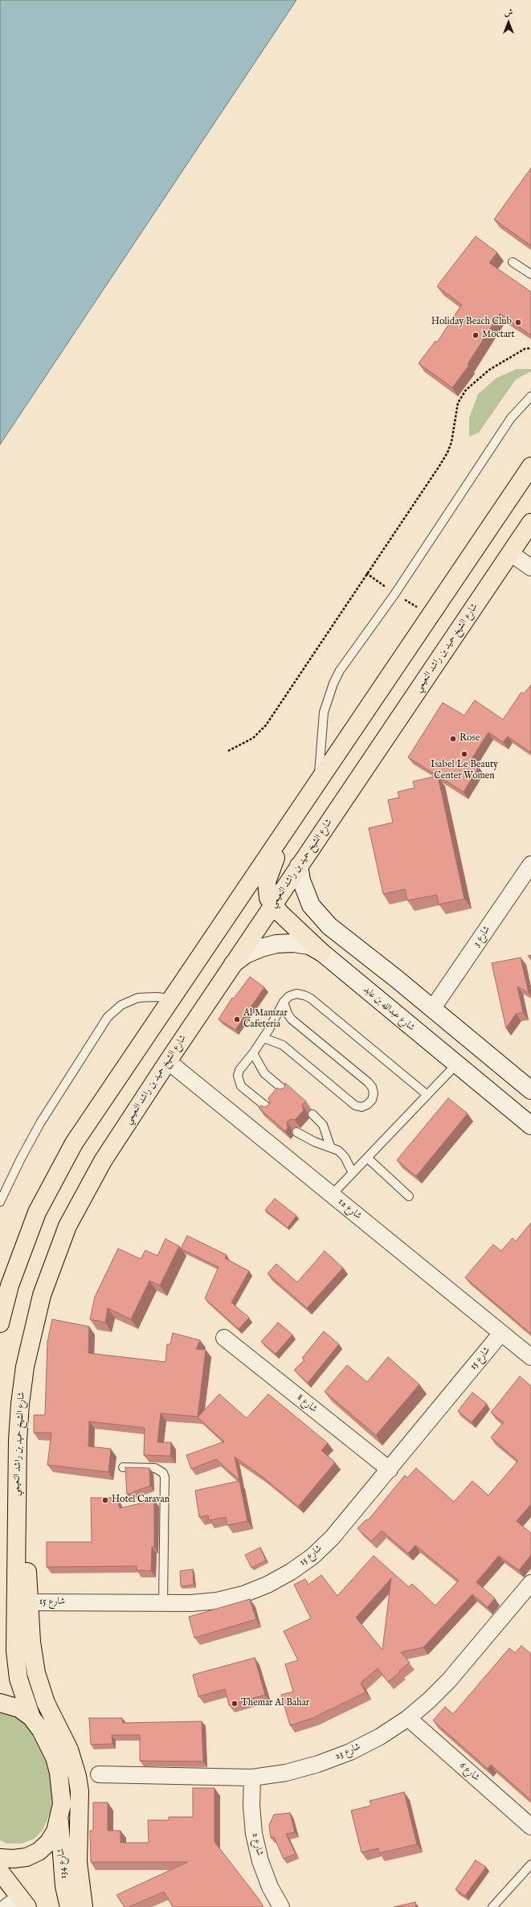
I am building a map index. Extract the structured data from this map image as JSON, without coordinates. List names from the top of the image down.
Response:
{
  "streets": {
    "main road": ["شارع الشيخ حميد بن راشد النعيمي", "شارع عبدالله بن عابد", "شارع 134"],
    "street": [
      "شارع 3",
      "شارع 12",
      "شارع 15",
      "شارع 8",
      "شارع 23",
      "شارع 6",
      "شارع 2"
    ]
  },
  "crossings": [
    ["شارع الشيخ حميد بن راشد النعيمي", "شارع عبدالله بن عابد"],
    ["شارع الشيخ حميد بن راشد النعيمي", "شارع 12"],
    ["شارع 12", "شارع 15"],
    ["شارع 15", "شارع 8"],
    ["شارع 23", "شارع 6"],
    ["شارع 23", "شارع 2"]
  ],
  "places": [
    "Holiday Beach Club",
    "Moctart",
    "Rose",
    "Isabel Le Beauty Center Women",
    "Al Mamzar Cafeteria",
    "Hotel Caravan",
    "Themar Al Bahar"
  ],
  "north": "top"
}
